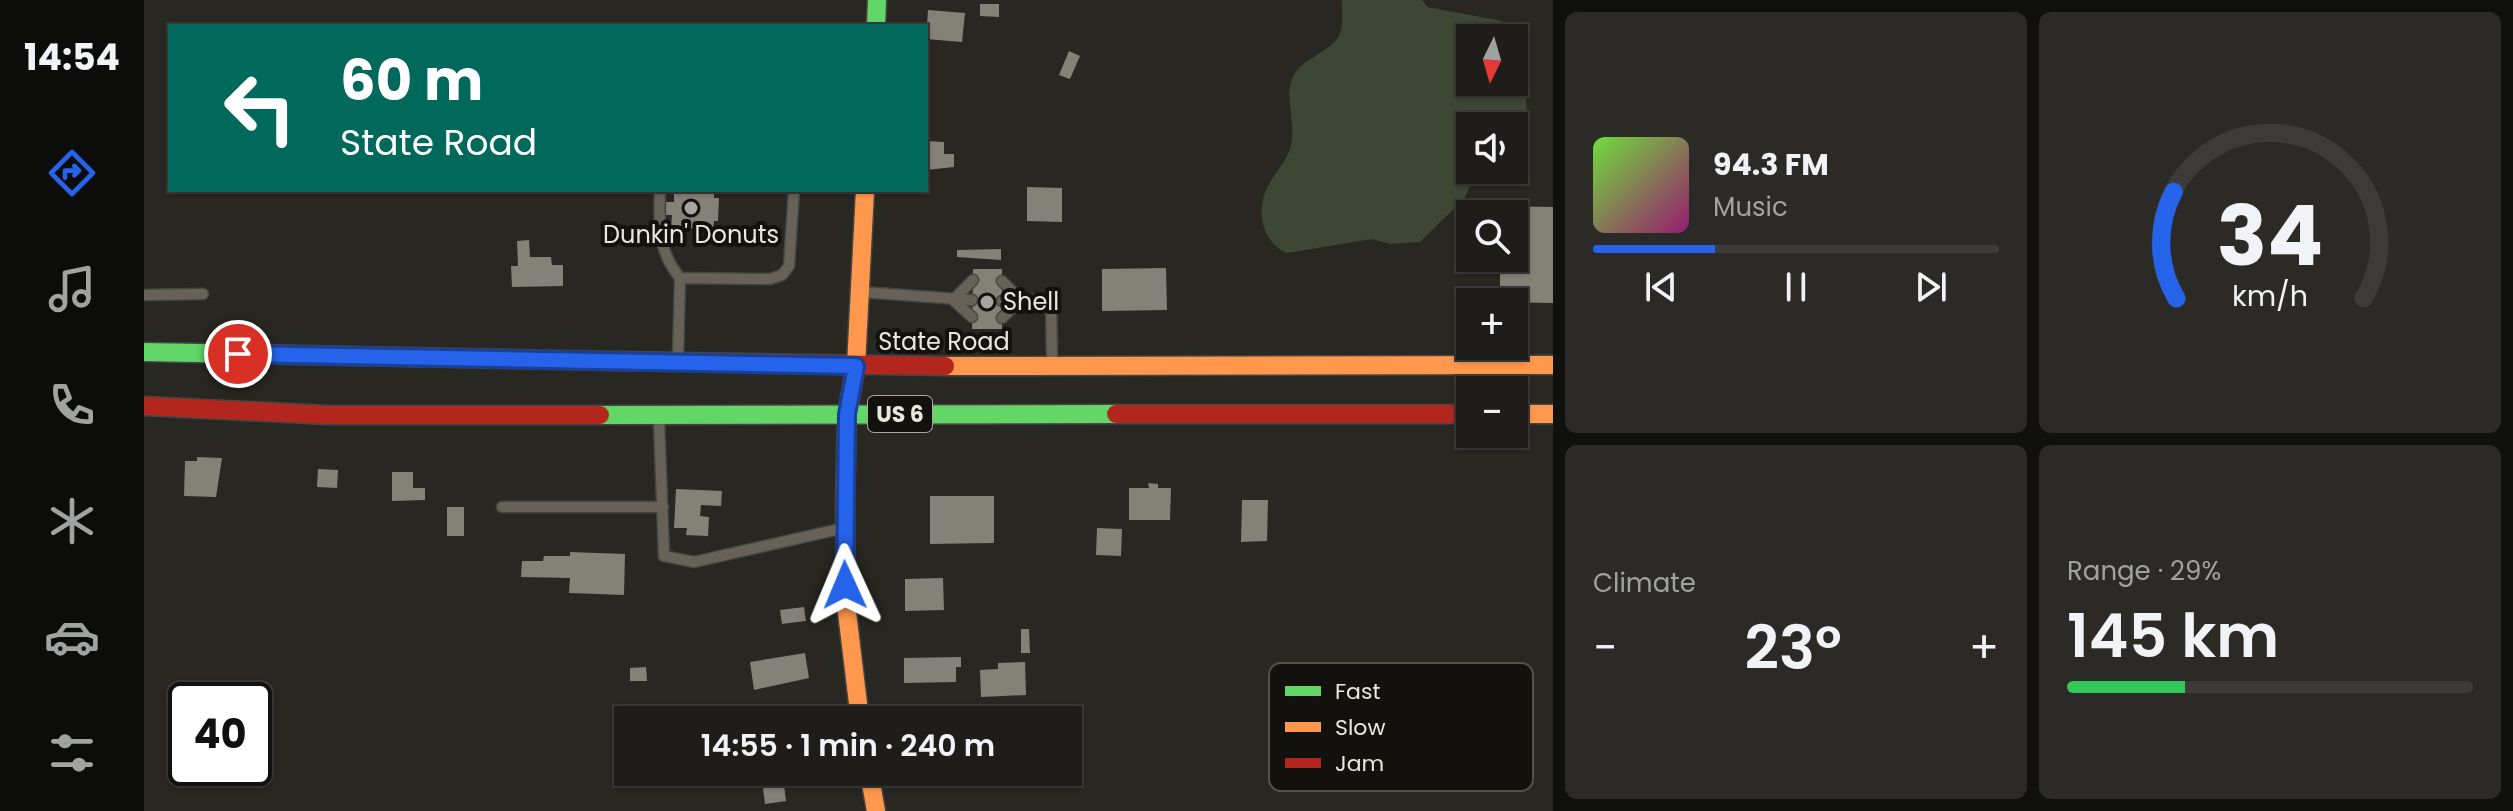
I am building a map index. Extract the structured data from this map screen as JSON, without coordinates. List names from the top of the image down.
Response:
{
  "streets": {
    "main road": ["State Road", "US 6"]
  },
  "places": ["Dunkin' Donuts", "Shell"],
  "legend": ["Fast", "Slow", "Jam"],
  "north": "bottom",
  "page": {
    "tabs": "14:54",
    "map_buttons": ["+", "−"],
    "turn": ["60 m", "State Road"],
    "song": ["94.3 FM", "Music"],
    "tile": [
      "Climate",
      ["Range · 29%", "145 km"]
    ],
    "heat": ["−", "23°", "+"],
    "limit": "40",
    "trip": "14:55 · 1 min · 240 m",
    "gauge": ["34", "km/h"]
  }
}
